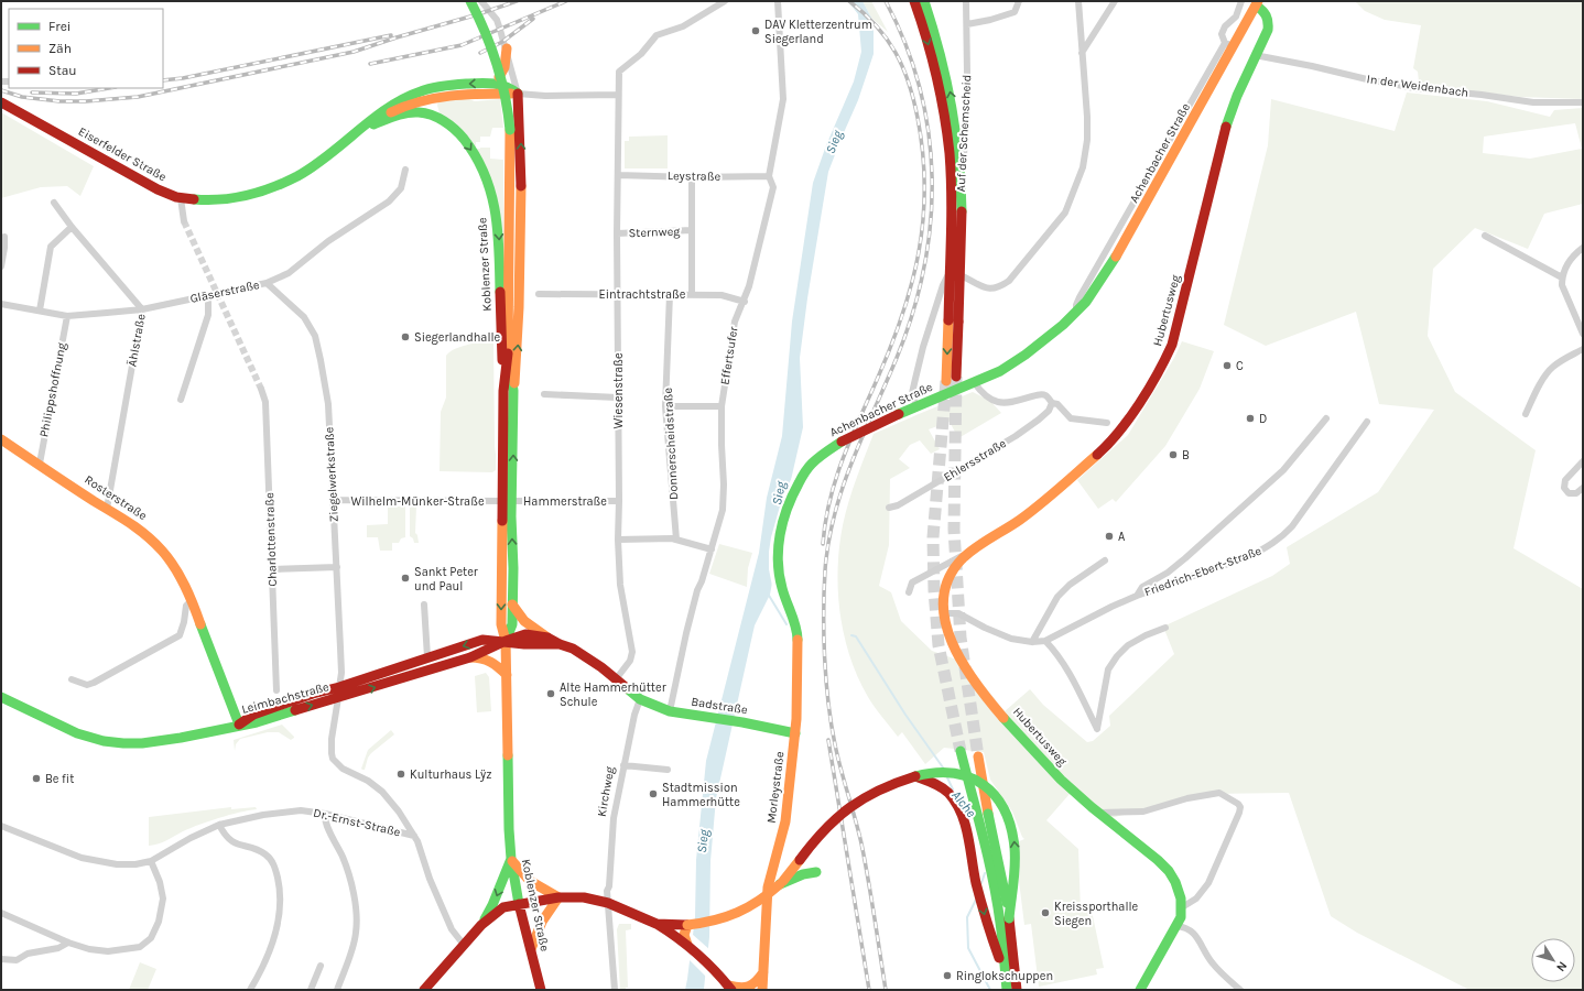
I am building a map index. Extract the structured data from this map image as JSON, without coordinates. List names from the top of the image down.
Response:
{
  "streets": {
    "main road": [
      "Achenbacher Straße",
      "Eiserfelder Straße",
      "Koblenzer Straße",
      "Hubertusweg",
      "Rosterstraße",
      "Leimbachstraße",
      "Badstraße",
      "Morleystraße"
    ],
    "street": [
      "In der Weidenbach",
      "Auf der Schemscheid",
      "Leystraße",
      "Sternweg",
      "Gläserstraße",
      "Eintrachtstraße",
      "Ählstraße",
      "Effertsufer",
      "Philippshoffnung",
      "Wiesenstraße",
      "Donnerscheidstraße",
      "Ehlersstraße",
      "Ziegelwerkstraße",
      "Wilhelm-Münker-Straße",
      "Hammerstraße",
      "Charlottenstraße",
      "Friedrich-Ebert-Straße",
      "Kirchweg",
      "Dr.-Ernst-Straße"
    ]
  },
  "crossings": [
    ["In der Weidenbach", "Hubertusweg"],
    ["Achenbacher Straße", "Hubertusweg"],
    ["Achenbacher Straße", "Morleystraße"],
    ["Eiserfelder Straße", "Koblenzer Straße"],
    ["Leystraße", "Effertsufer"],
    ["Leystraße", "Wiesenstraße"],
    ["Sternweg", "Wiesenstraße"],
    ["Koblenzer Straße", "Wilhelm-Münker-Straße"],
    ["Koblenzer Straße", "Hammerstraße"],
    ["Koblenzer Straße", "Leimbachstraße"],
    ["Gläserstraße", "Ählstraße"],
    ["Gläserstraße", "Philippshoffnung"],
    ["Gläserstraße", "Ziegelwerkstraße"],
    ["Eintrachtstraße", "Effertsufer"],
    ["Eintrachtstraße", "Wiesenstraße"],
    ["Eintrachtstraße", "Donnerscheidstraße"],
    ["Hubertusweg", "Friedrich-Ebert-Straße"],
    ["Ählstraße", "Rosterstraße"],
    ["Effertsufer", "Badstraße"],
    ["Philippshoffnung", "Rosterstraße"],
    ["Wiesenstraße", "Hammerstraße"],
    ["Ziegelwerkstraße", "Wilhelm-Münker-Straße"],
    ["Ziegelwerkstraße", "Leimbachstraße"],
    ["Rosterstraße", "Leimbachstraße"],
    ["Wilhelm-Münker-Straße", "Hammerstraße"],
    ["Badstraße", "Morleystraße"],
    ["Badstraße", "Kirchweg"]
  ],
  "water": ["Sieg", "Alche"],
  "places": [
    "DAV Kletterzentrum Siegerland",
    "Siegerlandhalle",
    "C",
    "D",
    "B",
    "A",
    "Sankt Peter und Paul",
    "Alte Hammerhütter Schule",
    "Kulturhaus Lÿz",
    "Be fit",
    "Stadtmission Hammerhütte",
    "Kreissporthalle Siegen",
    "Ringlokschuppen"
  ],
  "legend": ["Frei", "Zäh", "Stau"],
  "north": "bottom right"
}
